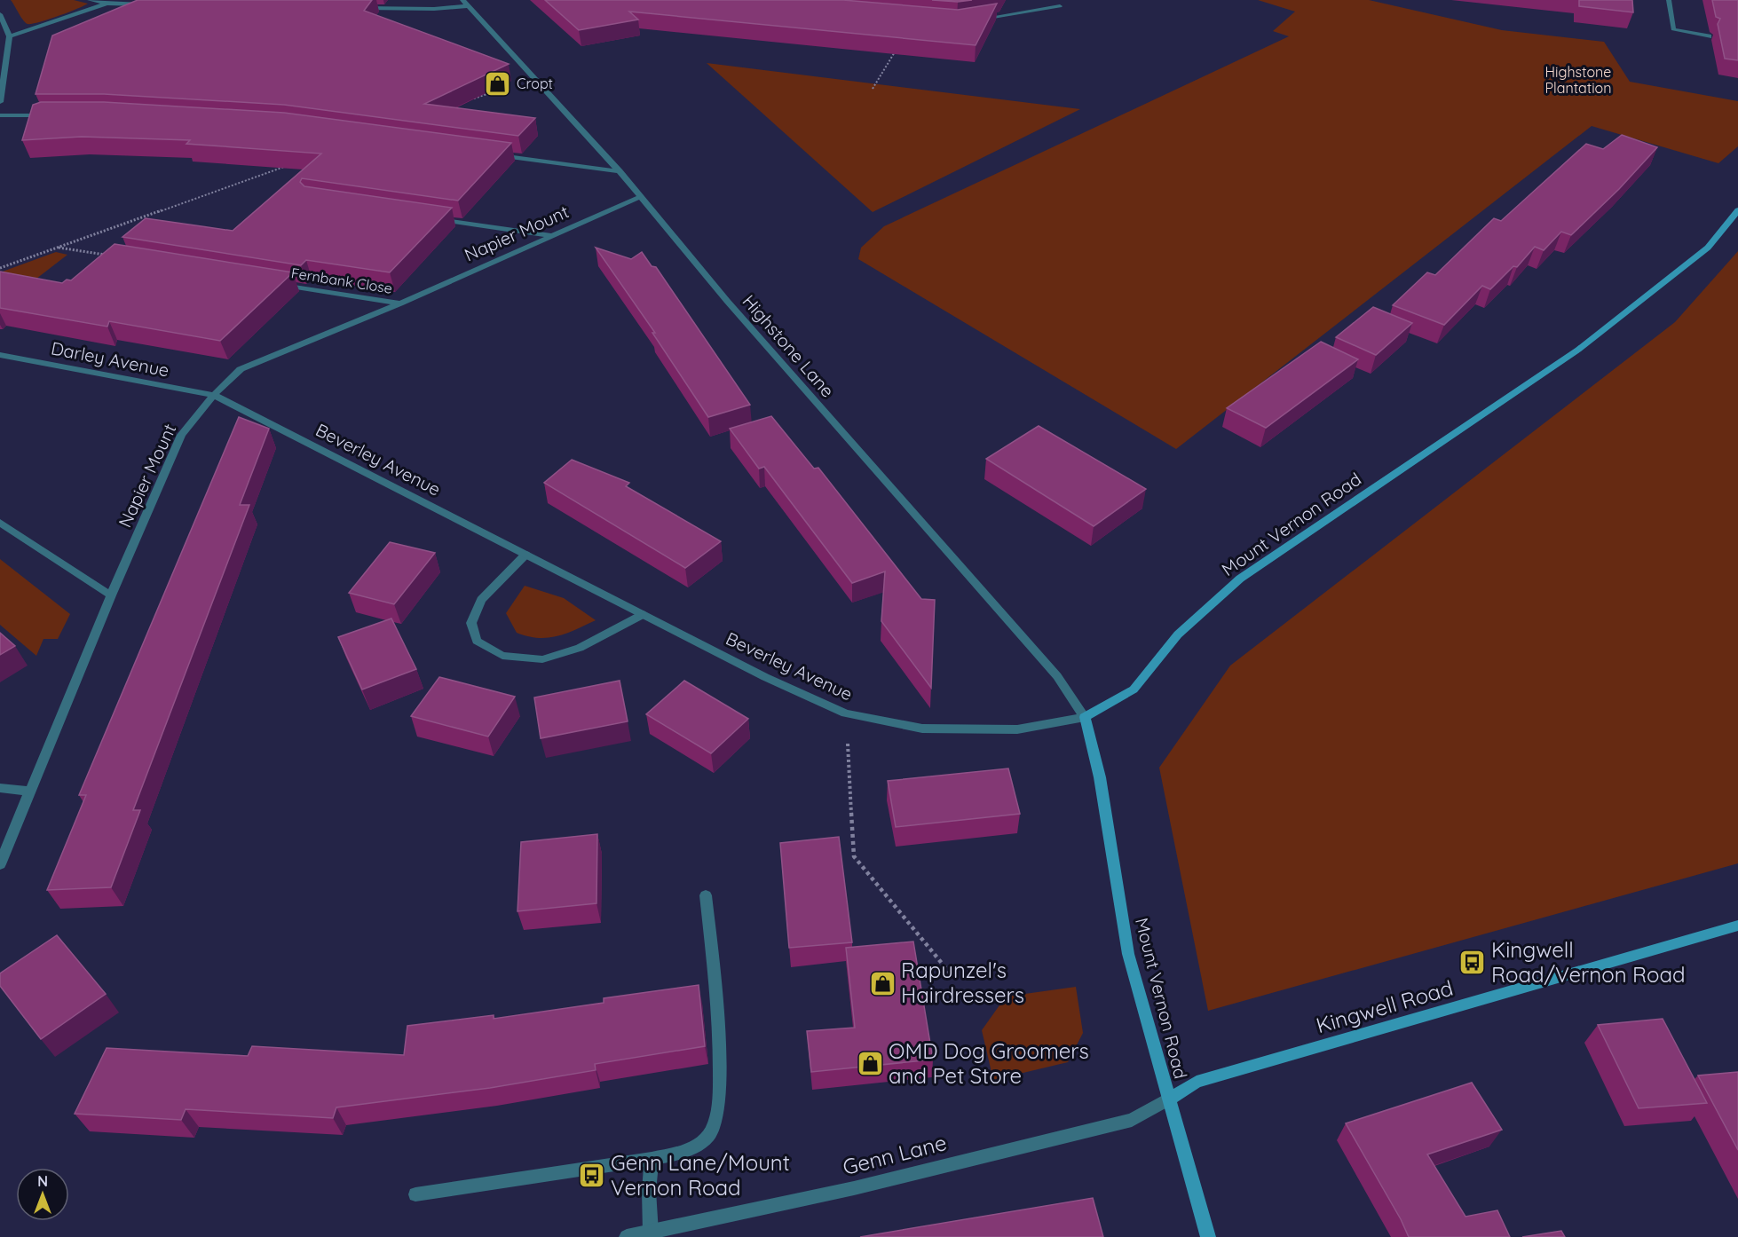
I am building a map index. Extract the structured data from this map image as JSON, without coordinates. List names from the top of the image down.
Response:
{
  "streets": {
    "street": [
      "Napier Mount",
      "Fernbank Close",
      "Highstone Lane",
      "Darley Avenue",
      "Beverley Avenue",
      "Mount Vernon Road",
      "Kingwell Road",
      "Genn Lane"
    ]
  },
  "crossings": [
    ["Napier Mount", "Fernbank Close"],
    ["Napier Mount", "Highstone Lane"],
    ["Napier Mount", "Darley Avenue"],
    ["Napier Mount", "Beverley Avenue"],
    ["Highstone Lane", "Beverley Avenue"],
    ["Highstone Lane", "Mount Vernon Road"],
    ["Darley Avenue", "Beverley Avenue"],
    ["Beverley Avenue", "Mount Vernon Road"],
    ["Mount Vernon Road", "Kingwell Road"],
    ["Mount Vernon Road", "Genn Lane"],
    ["Kingwell Road", "Genn Lane"]
  ],
  "parks": ["Highstone Plantation"],
  "places": {
    "shop": ["Cropt", "Rapunzel's Hairdressers", "OMD Dog Groomers and Pet Store"],
    "bus stop": ["Kingwell Road/Vernon Road", "Genn Lane/Mount Vernon Road"]
  },
  "north": "top"
}
